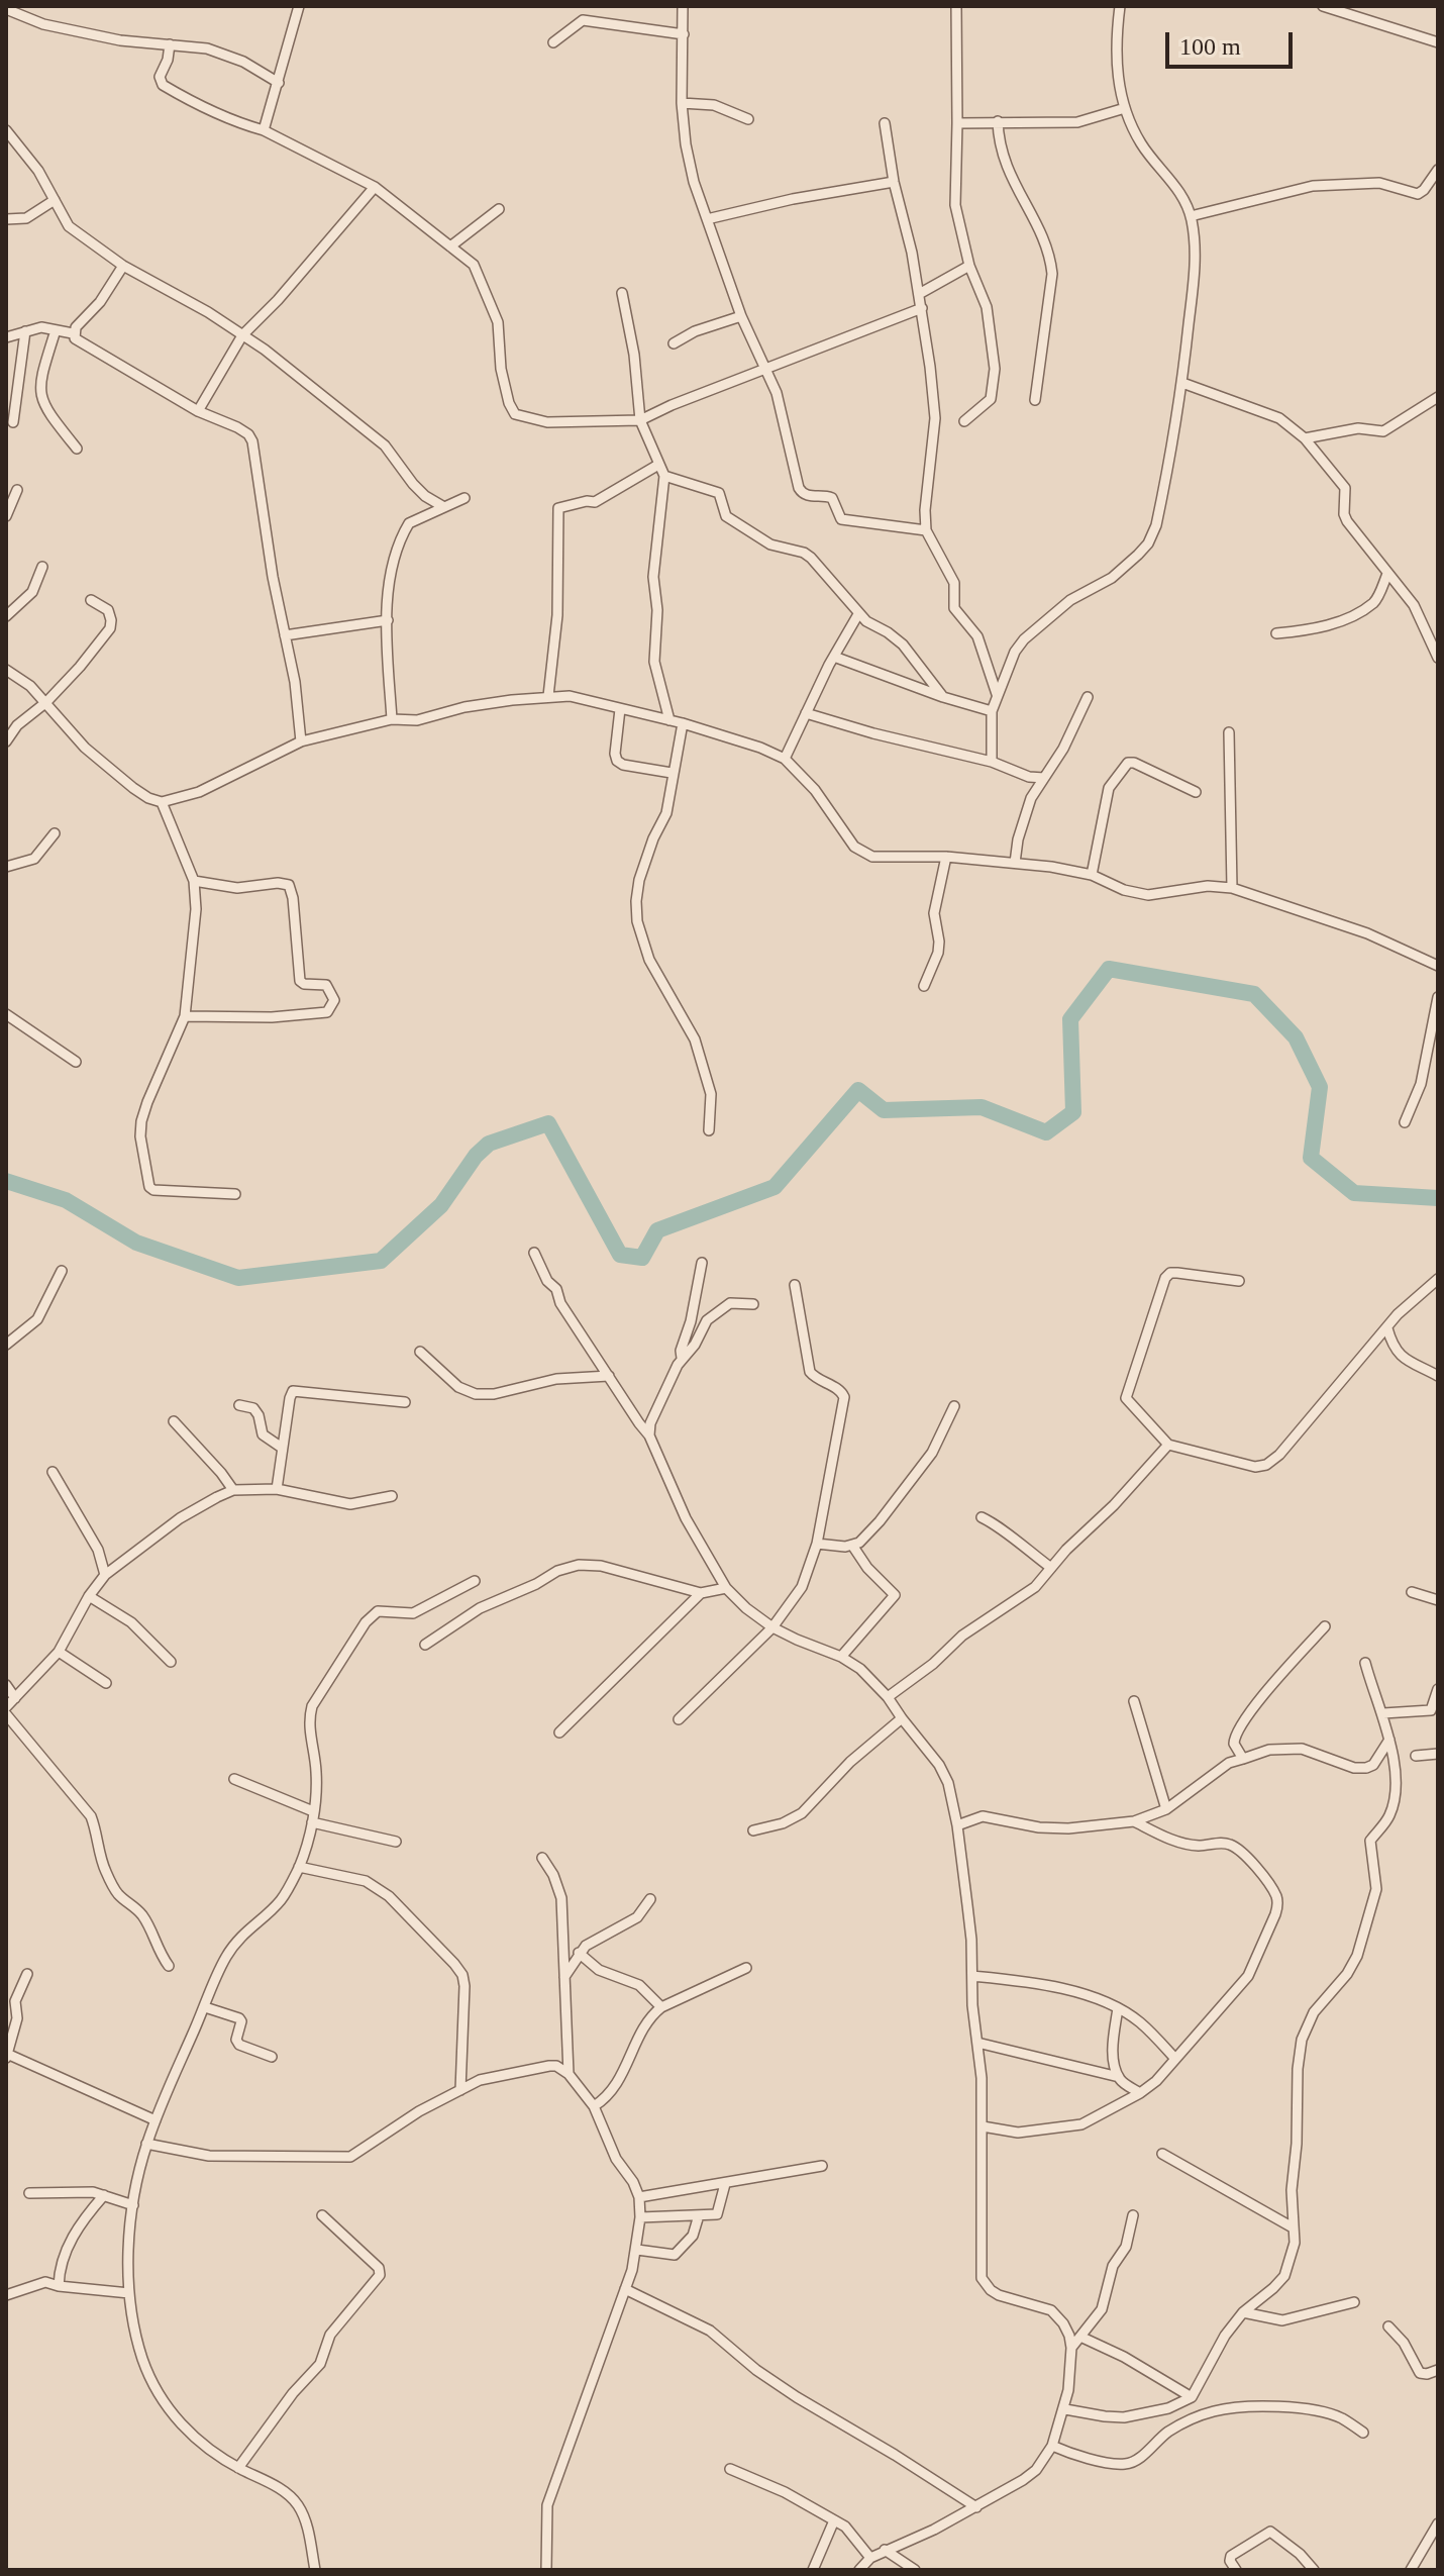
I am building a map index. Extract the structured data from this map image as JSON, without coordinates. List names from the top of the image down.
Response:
{
  "scale_bar": "100 m"
}
